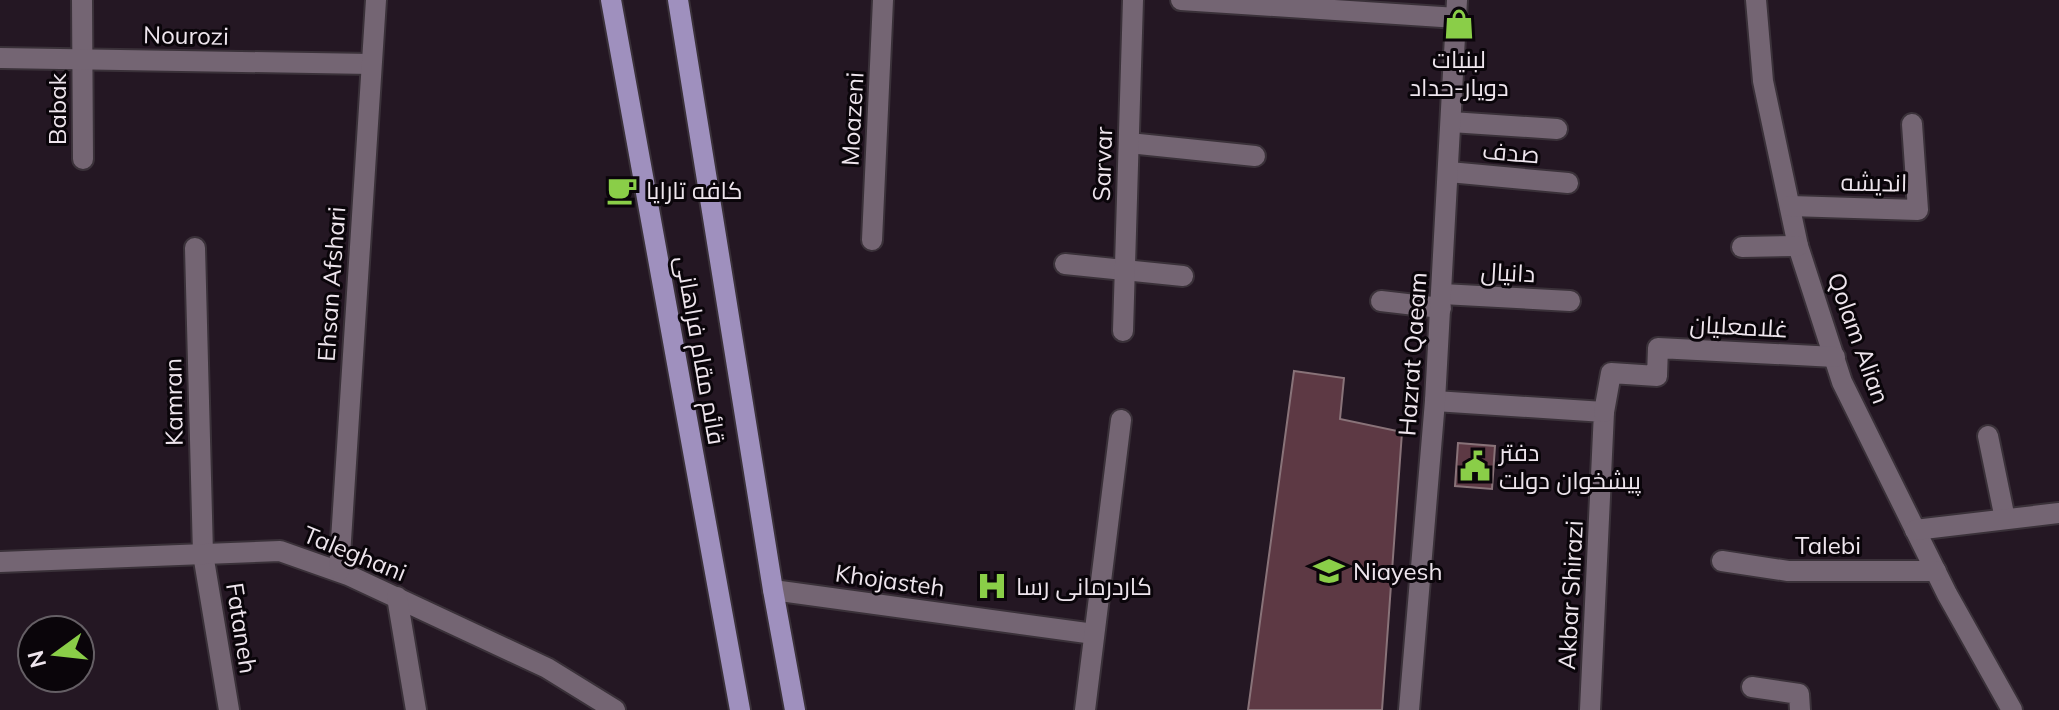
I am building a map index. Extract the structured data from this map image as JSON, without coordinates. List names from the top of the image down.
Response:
{
  "streets": {
    "main road": ["قائم مقام فراهانی"],
    "street": [
      "Nourozi",
      "Babak",
      "Moazeni",
      "صدف",
      "Sarvar",
      "اندیشه",
      "دانیال",
      "Ehsan Afshari",
      "غلامعلیان",
      "Qolam Alian",
      "Hazrat Qaeam",
      "Kamran",
      "Talebi",
      "Taleghani",
      "Khojasteh",
      "Akbar Shirazi",
      "Fataneh"
    ]
  },
  "crossings": [
    ["Nourozi", "Babak"],
    ["Nourozi", "Ehsan Afshari"],
    ["صدف", "Hazrat Qaeam"],
    ["اندیشه", "Qolam Alian"],
    ["دانیال", "Hazrat Qaeam"],
    ["Ehsan Afshari", "Taleghani"],
    ["غلامعلیان", "Qolam Alian"],
    ["غلامعلیان", "Akbar Shirazi"],
    ["Qolam Alian", "Talebi"],
    ["قائم مقام فراهانی", "Khojasteh"],
    ["Kamran", "Taleghani"],
    ["Kamran", "Fataneh"],
    ["Taleghani", "Fataneh"]
  ],
  "places": {
    "shop": ["لبنیات دویار-حداد"],
    "cafe": ["کافه تارایا"],
    "public building": ["دفتر پیشخوان دولت"],
    "school or university": ["Niayesh"],
    "hospital": ["کاردرمانی رسا"]
  },
  "north": "left"
}
